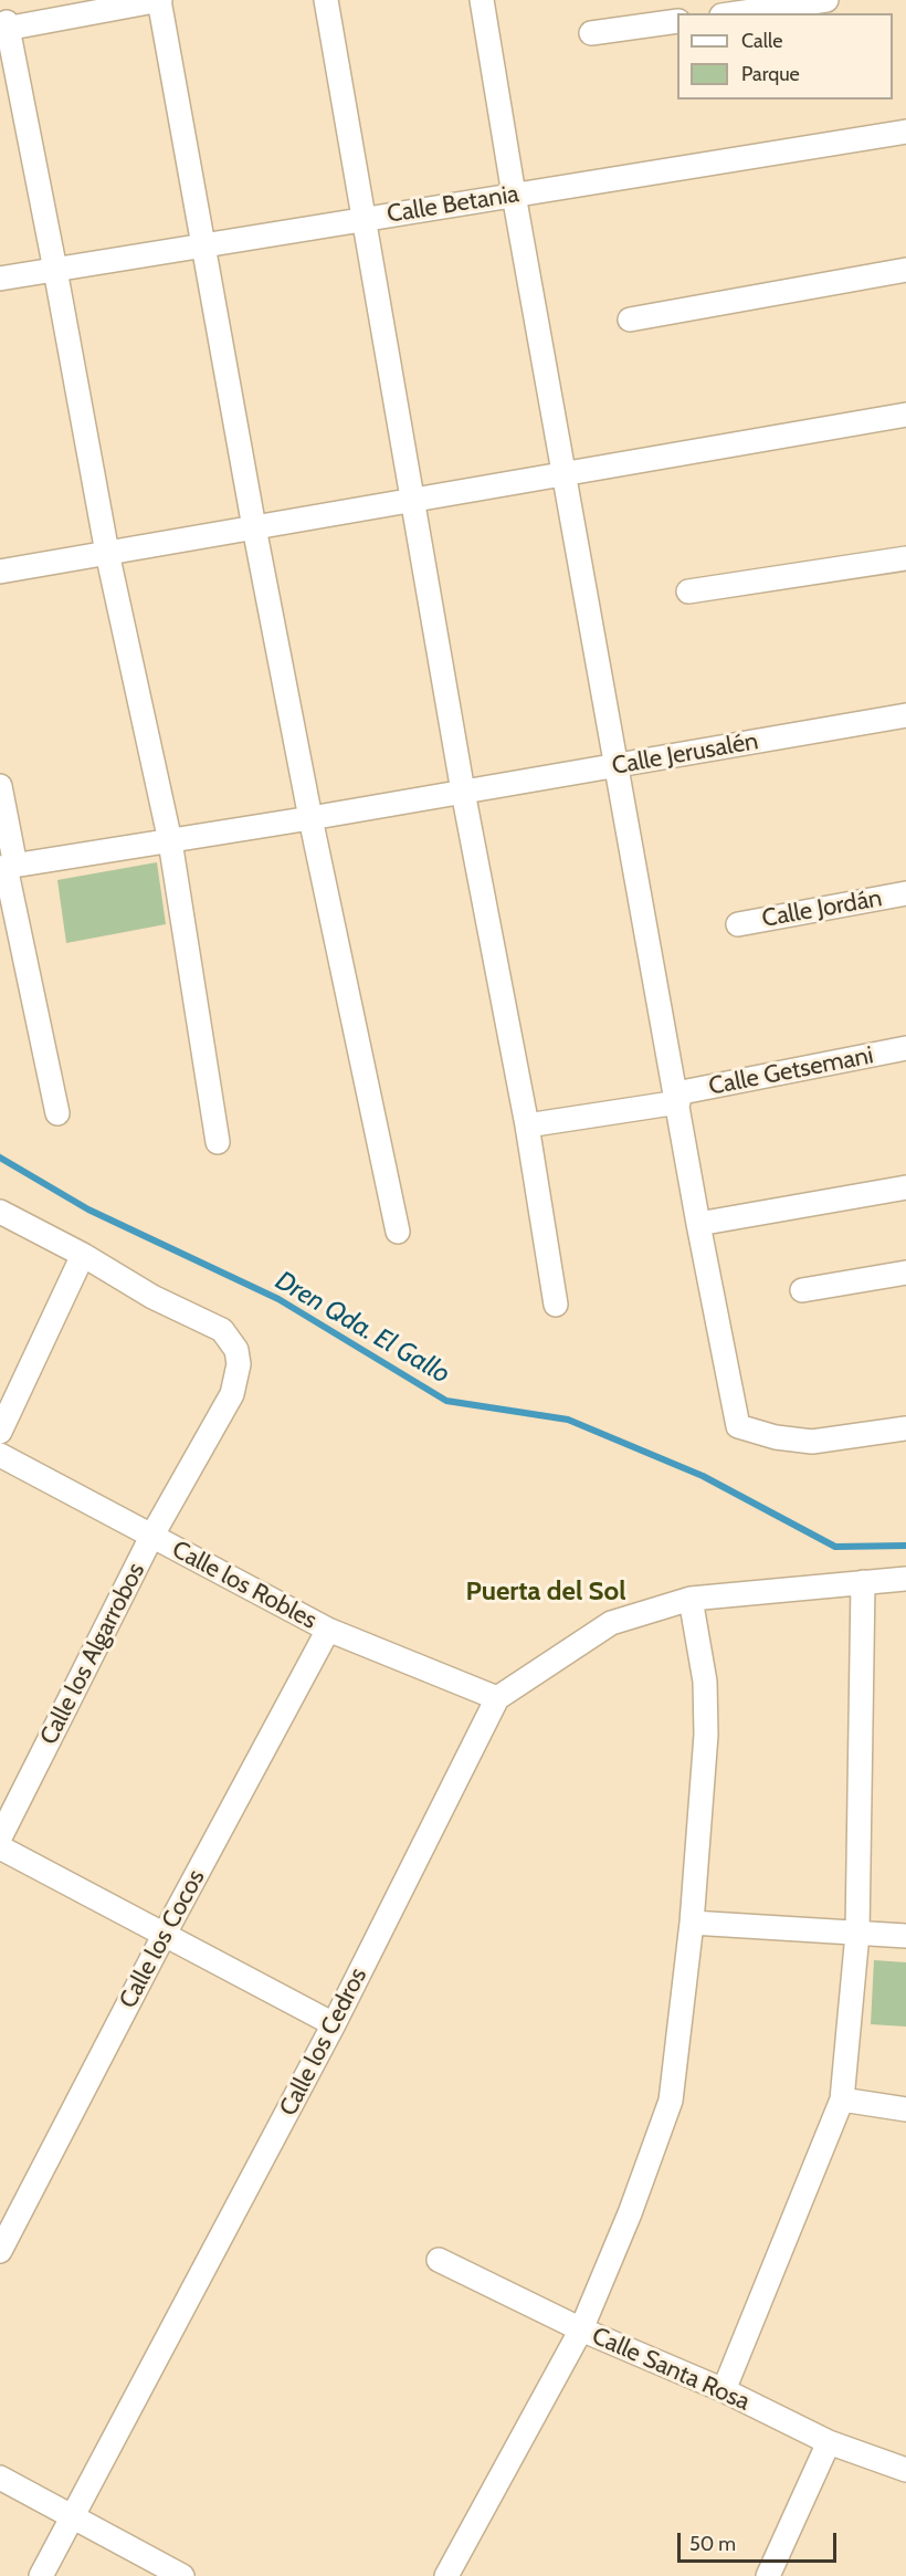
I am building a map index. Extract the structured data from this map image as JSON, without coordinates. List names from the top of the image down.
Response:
{
  "streets": {
    "street": [
      "Calle Betania",
      "Calle Jerusalén",
      "Calle Jordán",
      "Calle Getsemani",
      "Calle los Robles",
      "Calle los Algarrobos",
      "Calle los Cocos",
      "Calle los Cedros",
      "Calle Santa Rosa"
    ]
  },
  "crossings": [
    ["Calle los Robles", "Calle los Algarrobos"],
    ["Calle los Robles", "Calle los Cocos"],
    ["Calle los Robles", "Calle los Cedros"]
  ],
  "districts": ["Puerta del Sol"],
  "water": ["Dren Qda. El Gallo"],
  "legend": ["Calle", "Parque"],
  "scale_bar": "50 m"
}
